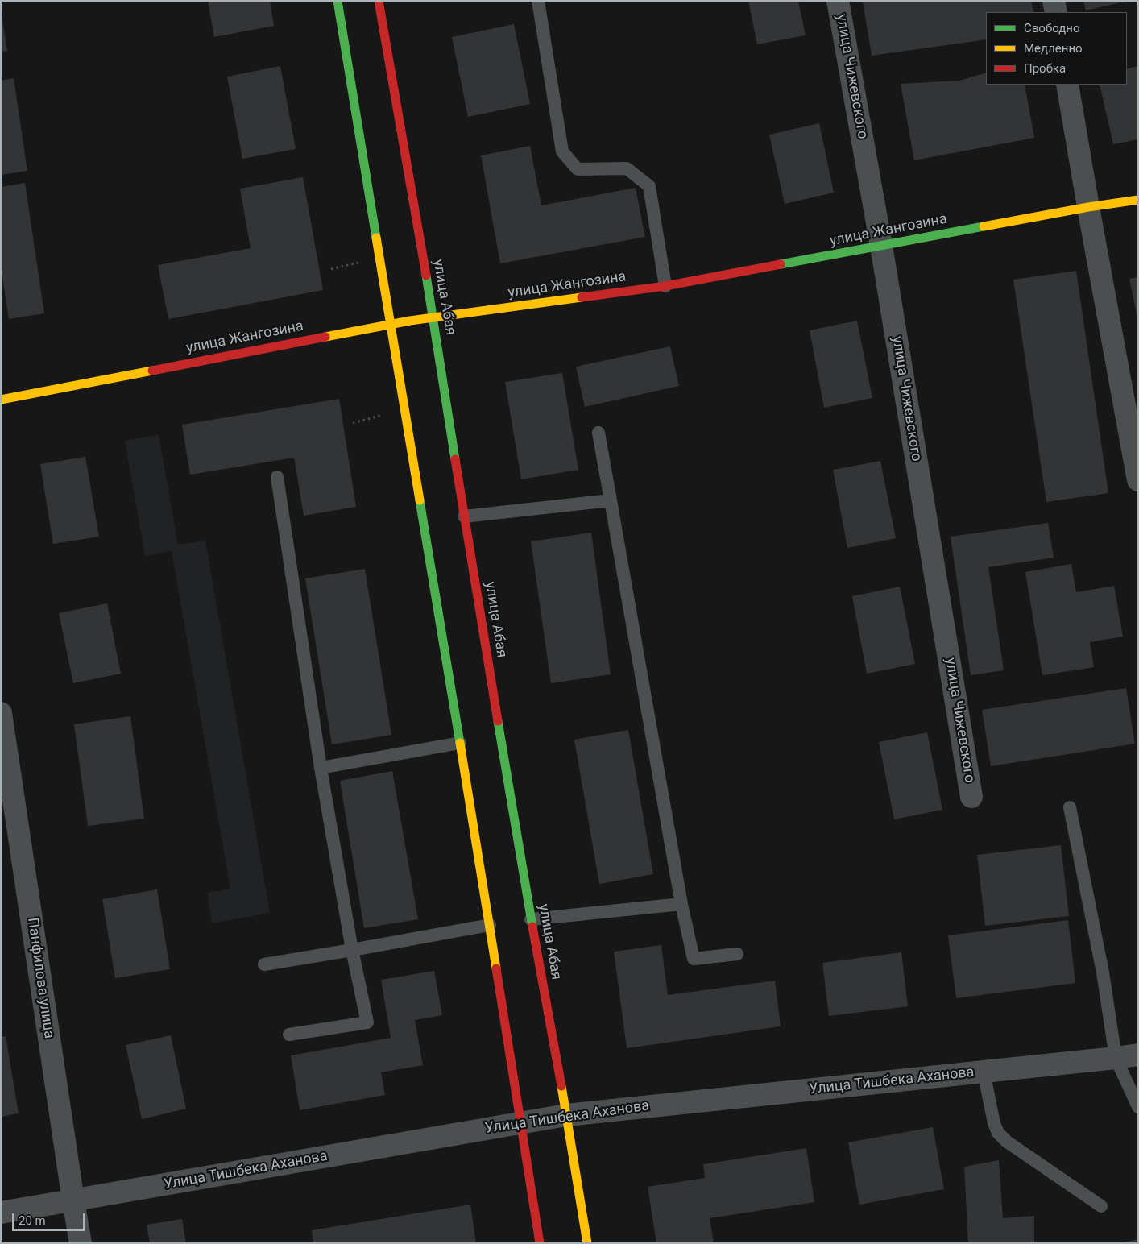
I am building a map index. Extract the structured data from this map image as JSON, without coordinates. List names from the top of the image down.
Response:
{
  "streets": {
    "main road": ["улица Жангозина", "улица Абая"],
    "street": ["улица Чижевского", "Панфилова улица", "Улица Тишбека Аханова"]
  },
  "crossings": [
    ["улица Чижевского", "улица Жангозина"],
    ["улица Жангозина", "улица Абая"],
    ["улица Абая", "Улица Тишбека Аханова"],
    ["Панфилова улица", "Улица Тишбека Аханова"]
  ],
  "legend": ["Свободно", "Медленно", "Пробка"],
  "scale_bar": "20 m"
}
